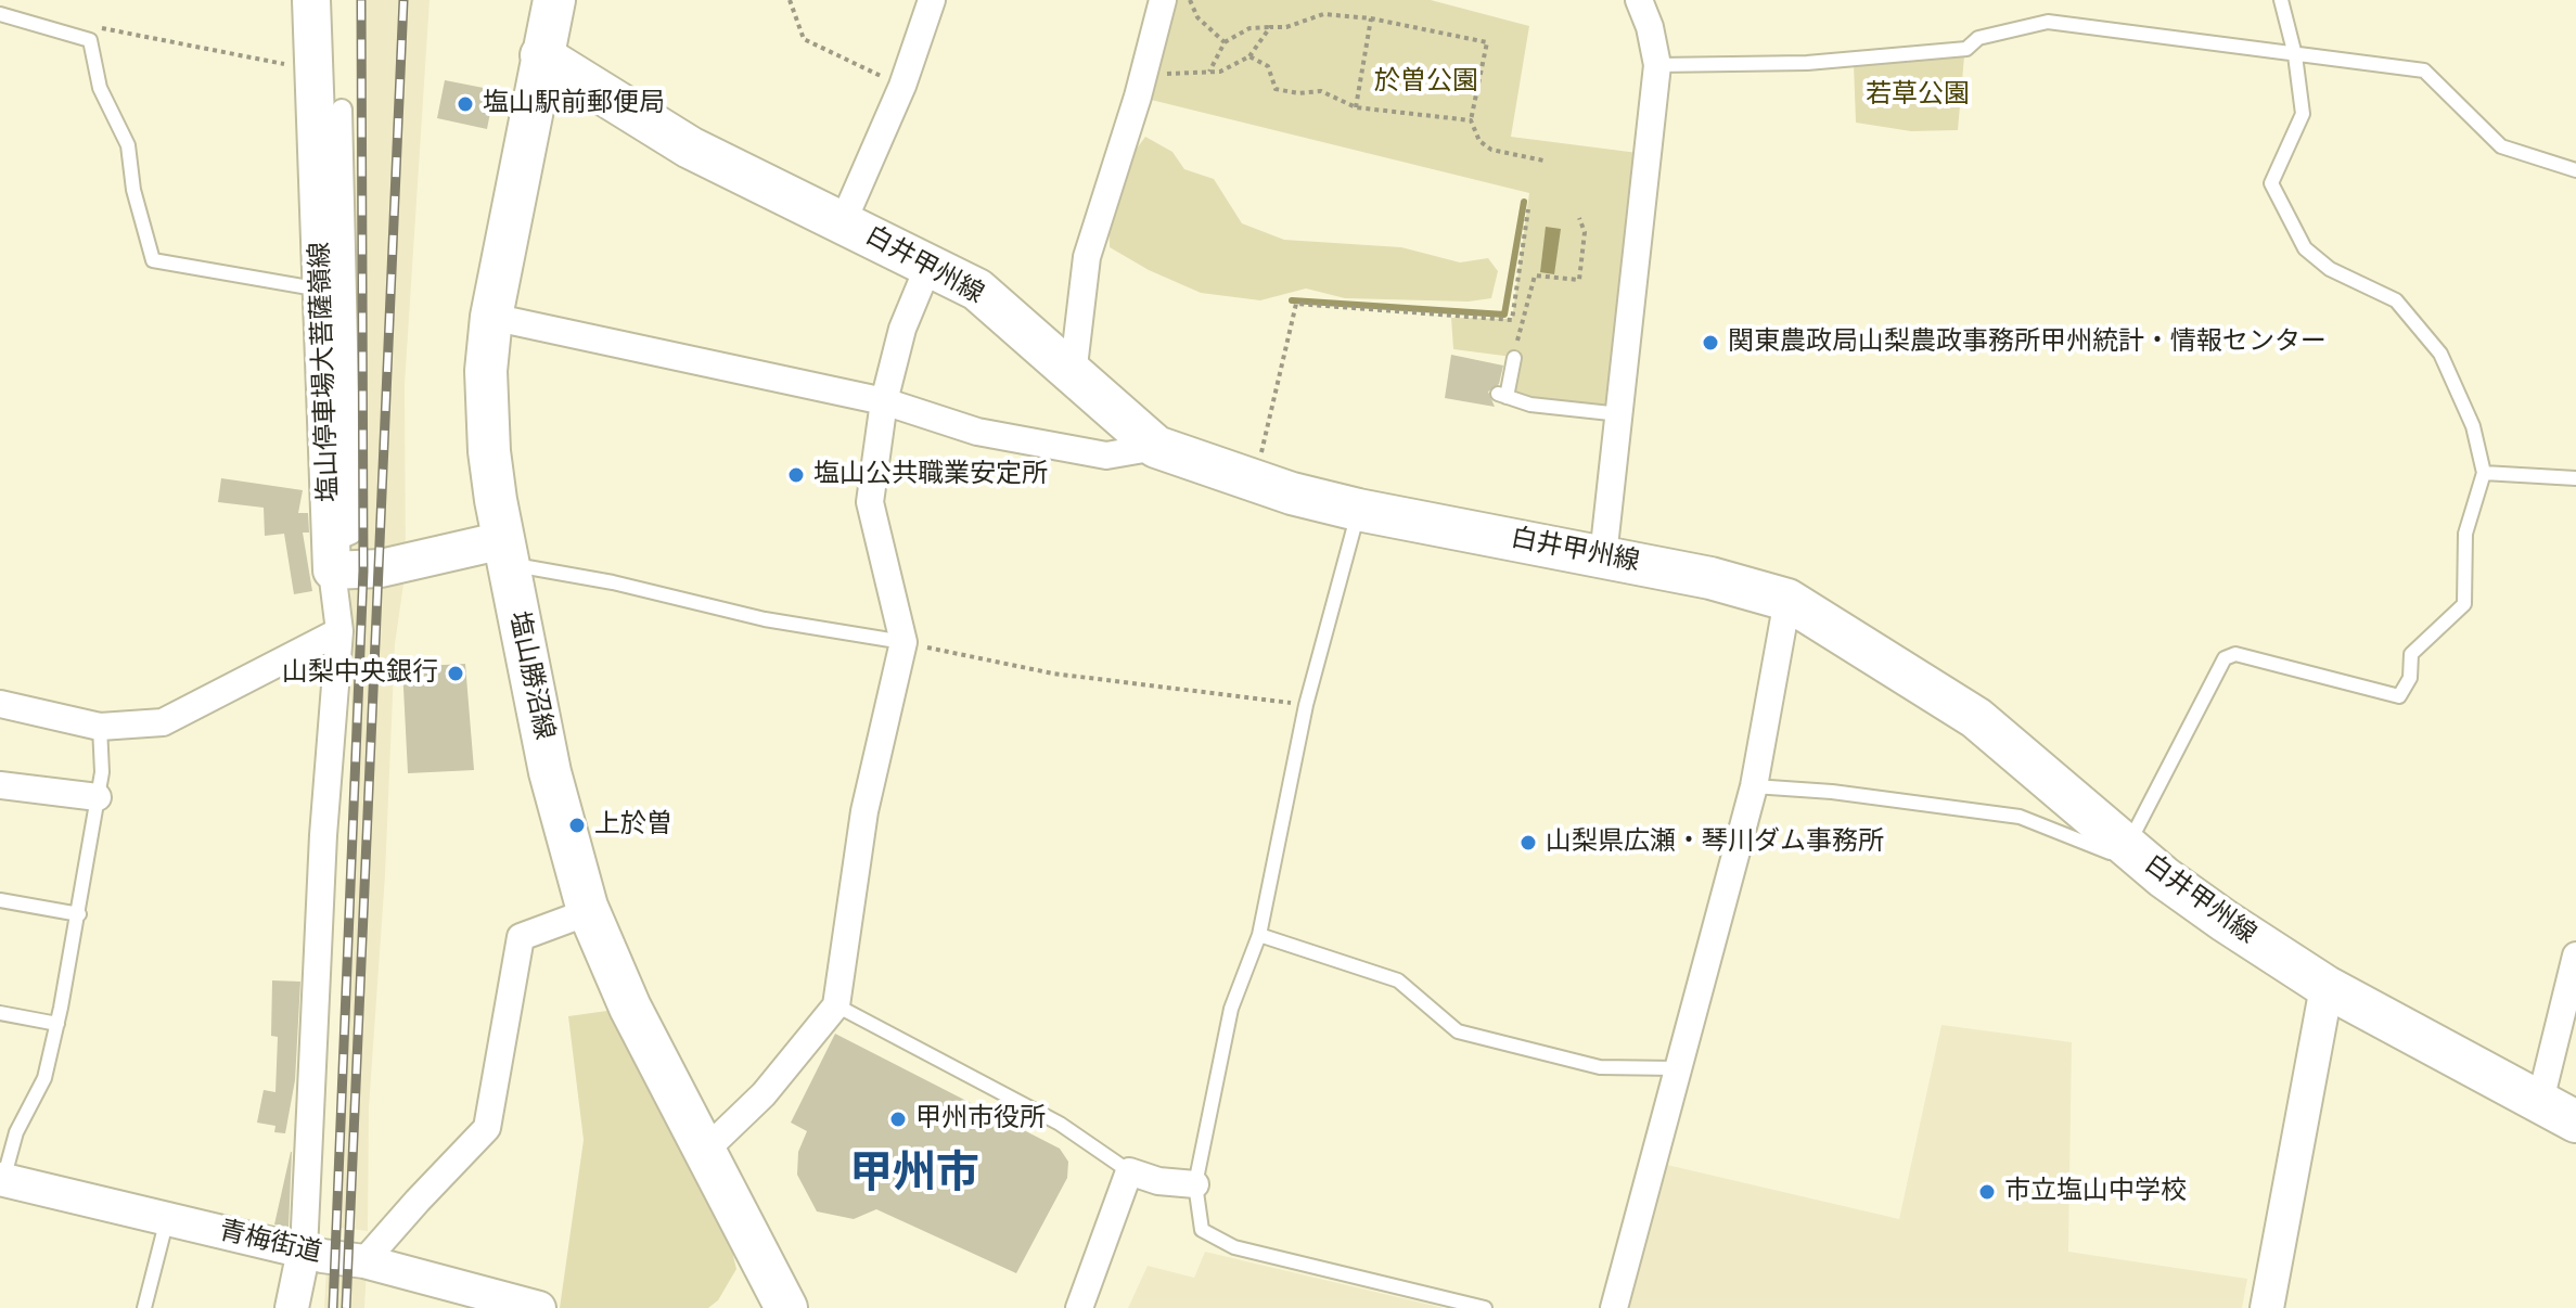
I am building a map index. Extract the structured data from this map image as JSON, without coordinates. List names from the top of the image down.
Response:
{
  "streets": {
    "main road": ["白井甲州線", "塩山停車場大菩薩嶺線", "塩山勝沼線"],
    "street": ["青梅街道"]
  },
  "crossings": [
    ["白井甲州線", "塩山勝沼線"]
  ],
  "districts": ["甲州市"],
  "parks": ["於曽公園", "若草公園"],
  "places": [
    "塩山駅前郵便局",
    "関東農政局山梨農政事務所甲州統計・情報センター",
    "塩山公共職業安定所",
    "山梨中央銀行",
    "上於曽",
    "山梨県広瀬・琴川ダム事務所",
    "甲州市役所",
    "市立塩山中学校"
  ]
}
